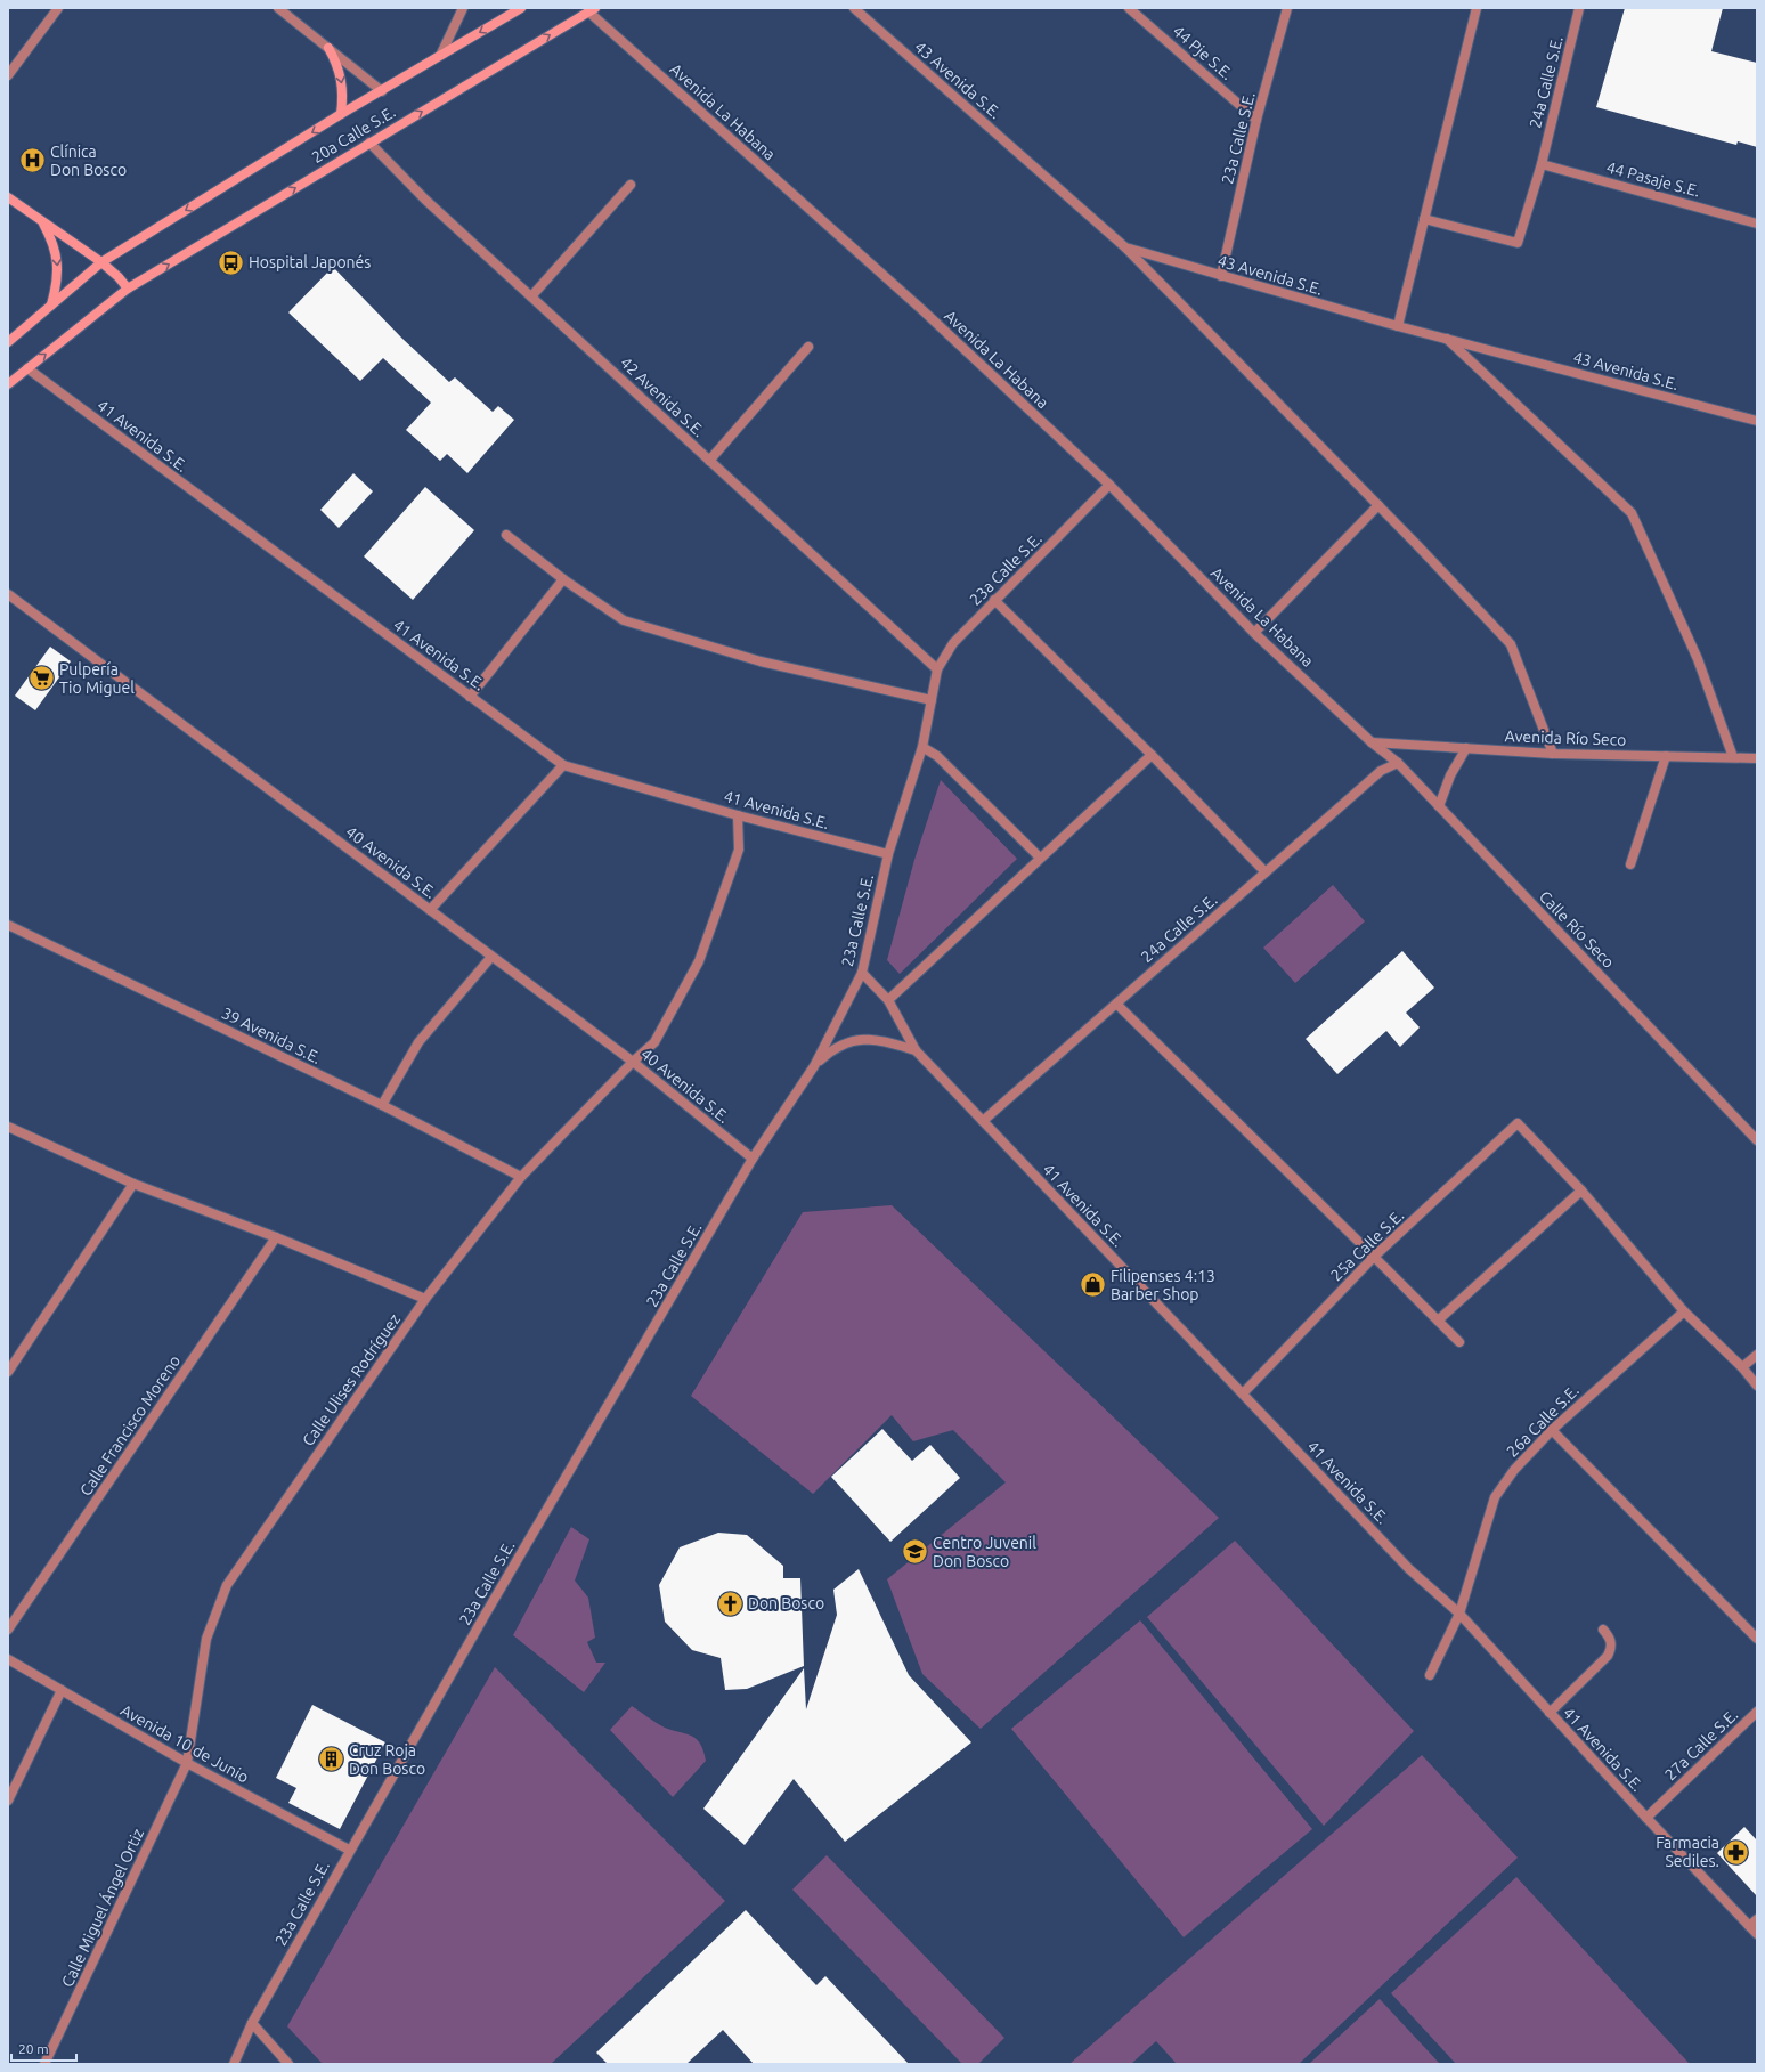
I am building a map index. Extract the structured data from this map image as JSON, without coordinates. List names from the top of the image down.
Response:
{
  "streets": {
    "street": [
      "44 Pje S.E.",
      "43 Avenida S.E.",
      "24a Calle S.E.",
      "Avenida La Habana",
      "20a Calle S.E.",
      "23a Calle S.E.",
      "44 Pasaje S.E.",
      "42 Avenida S.E.",
      "41 Avenida S.E.",
      "Avenida Río Seco",
      "40 Avenida S.E.",
      "Calle Río Seco",
      "39 Avenida S.E.",
      "25a Calle S.E.",
      "Calle Ulises Rodríguez",
      "26a Calle S.E.",
      "Calle Francisco Moreno",
      "Avenida 10 de Junio",
      "27a Calle S.E.",
      "Calle Miguel Ángel Ortiz"
    ]
  },
  "crossings": [
    ["44 Pje S.E.", "23a Calle S.E."],
    ["43 Avenida S.E.", "23a Calle S.E."],
    ["24a Calle S.E.", "44 Pasaje S.E."],
    ["24a Calle S.E.", "41 Avenida S.E."],
    ["24a Calle S.E.", "Calle Río Seco"],
    ["Avenida La Habana", "20a Calle S.E."],
    ["Avenida La Habana", "23a Calle S.E."],
    ["Avenida La Habana", "Avenida Río Seco"],
    ["Avenida La Habana", "Calle Río Seco"],
    ["20a Calle S.E.", "42 Avenida S.E."],
    ["20a Calle S.E.", "41 Avenida S.E."],
    ["23a Calle S.E.", "42 Avenida S.E."],
    ["23a Calle S.E.", "41 Avenida S.E."],
    ["23a Calle S.E.", "40 Avenida S.E."],
    ["23a Calle S.E.", "Avenida 10 de Junio"],
    ["41 Avenida S.E.", "25a Calle S.E."],
    ["41 Avenida S.E.", "Calle Ulises Rodríguez"],
    ["41 Avenida S.E.", "26a Calle S.E."],
    ["41 Avenida S.E.", "27a Calle S.E."],
    ["Avenida Río Seco", "Calle Río Seco"],
    ["40 Avenida S.E.", "Calle Ulises Rodríguez"],
    ["39 Avenida S.E.", "Calle Ulises Rodríguez"],
    ["Calle Ulises Rodríguez", "Avenida 10 de Junio"],
    ["Calle Ulises Rodríguez", "Calle Miguel Ángel Ortiz"],
    ["Avenida 10 de Junio", "Calle Miguel Ángel Ortiz"]
  ],
  "places": {
    "hospital": ["Clínica Don Bosco"],
    "bus stop": ["Hospital Japonés"],
    "supermarket": ["Pulpería Tio Miguel"],
    "shop": ["Filipenses 4:13 Barber Shop"],
    "school or university": ["Centro Juvenil Don Bosco"],
    "church": ["Don Bosco"],
    "building": ["Cruz Roja Don Bosco"],
    "pharmacy": ["Farmacia Sediles."]
  },
  "scale_bar": "20 m"
}
